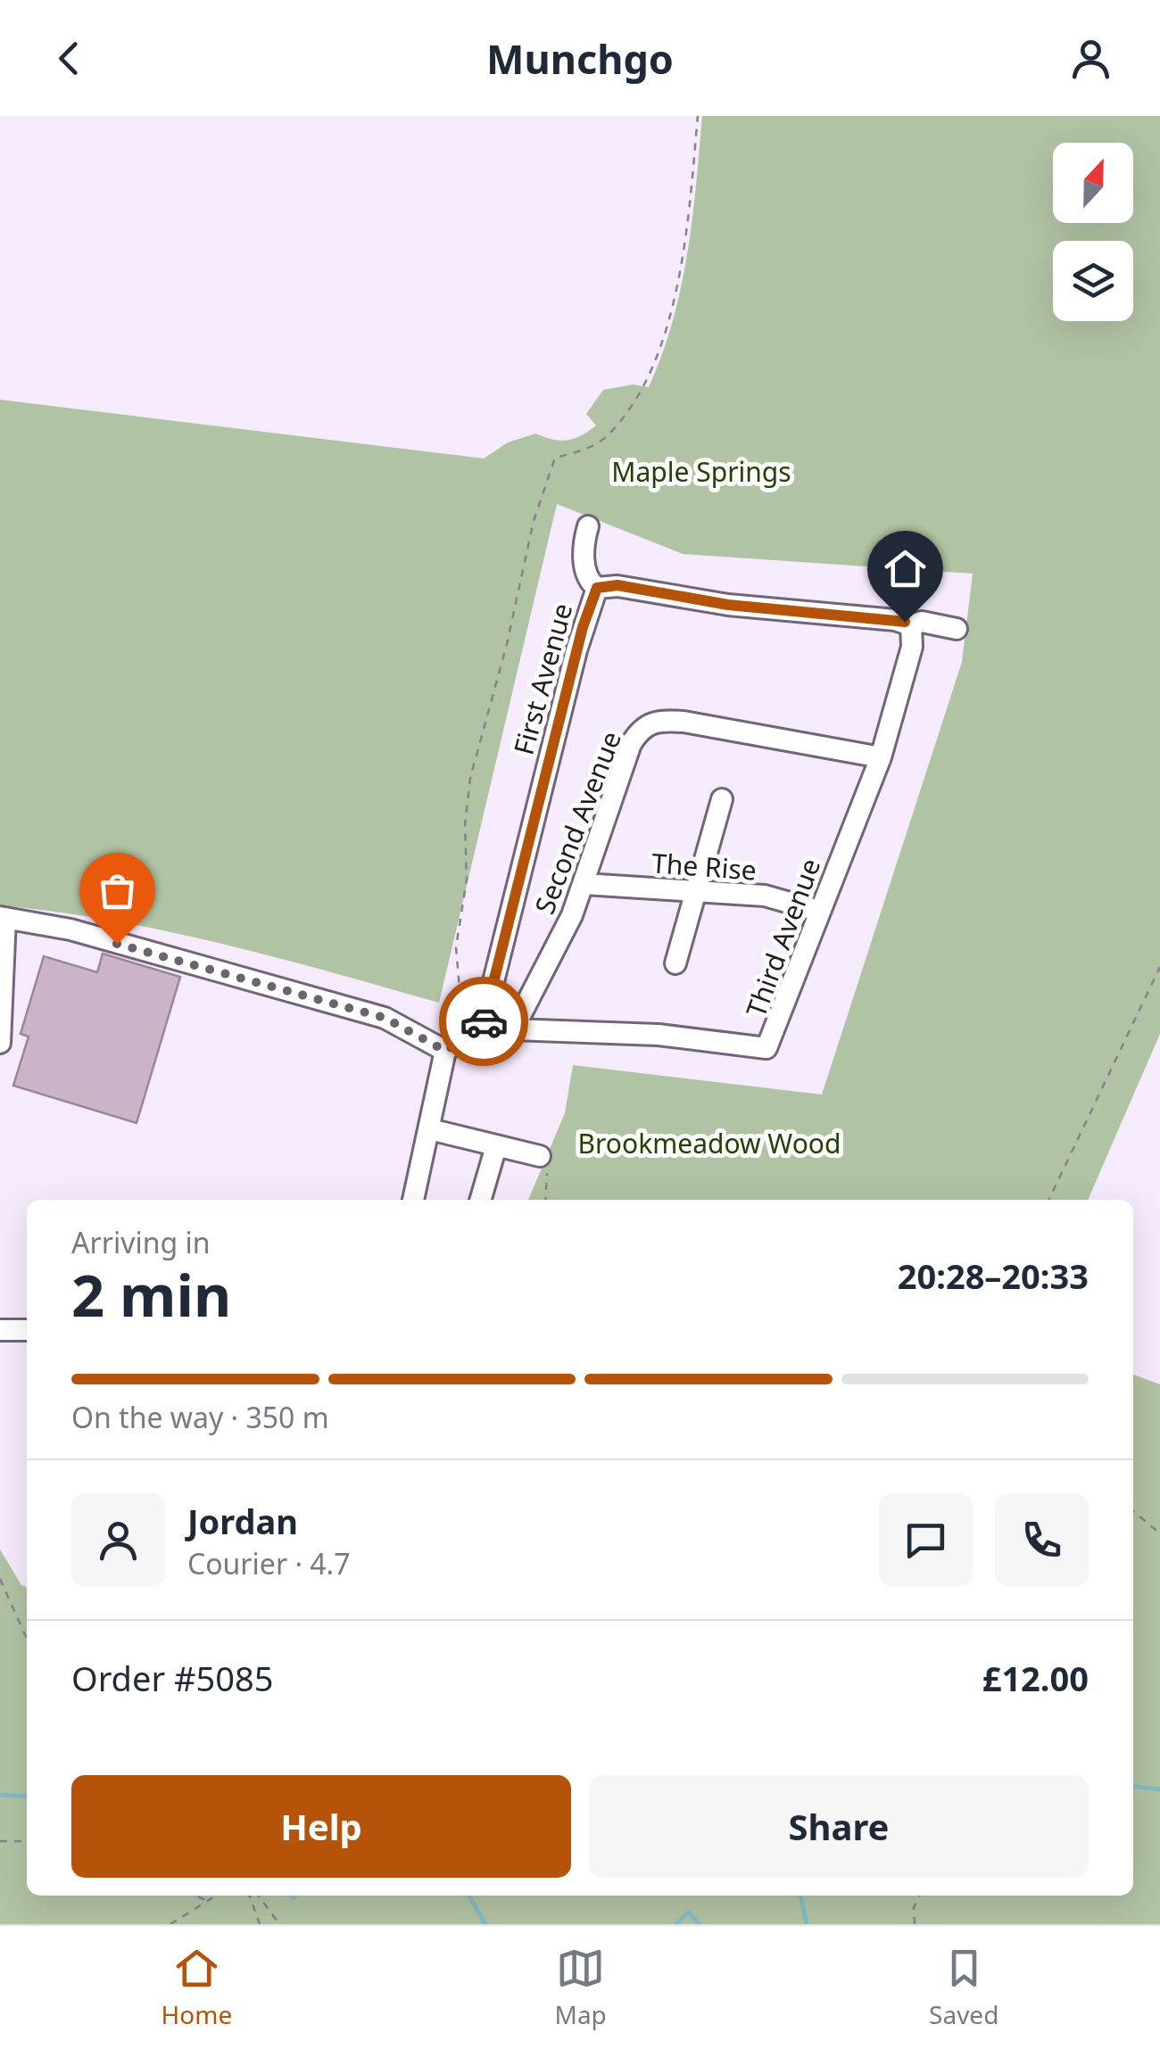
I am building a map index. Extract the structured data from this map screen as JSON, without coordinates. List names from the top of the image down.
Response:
{
  "streets": {
    "street": [
      "First Avenue",
      "Second Avenue",
      "The Rise",
      "Third Avenue"
    ]
  },
  "crossings": [
    ["Second Avenue", "The Rise"],
    ["Second Avenue", "Third Avenue"],
    ["The Rise", "Third Avenue"]
  ],
  "parks": ["Maple Springs", "Brookmeadow Wood"],
  "north": "top",
  "page": {
    "header": "Munchgo",
    "heading": ["2 min", "Arriving in", "20:28–20:33"],
    "panel": [
      "Jordan",
      "Courier · 4.7",
      "Order #5085",
      "£12.00"
    ],
    "bar": "On the way · 350 m",
    "buttons": ["Help", "Share"],
    "tabs": ["Home", "Map", "Saved"]
  }
}
